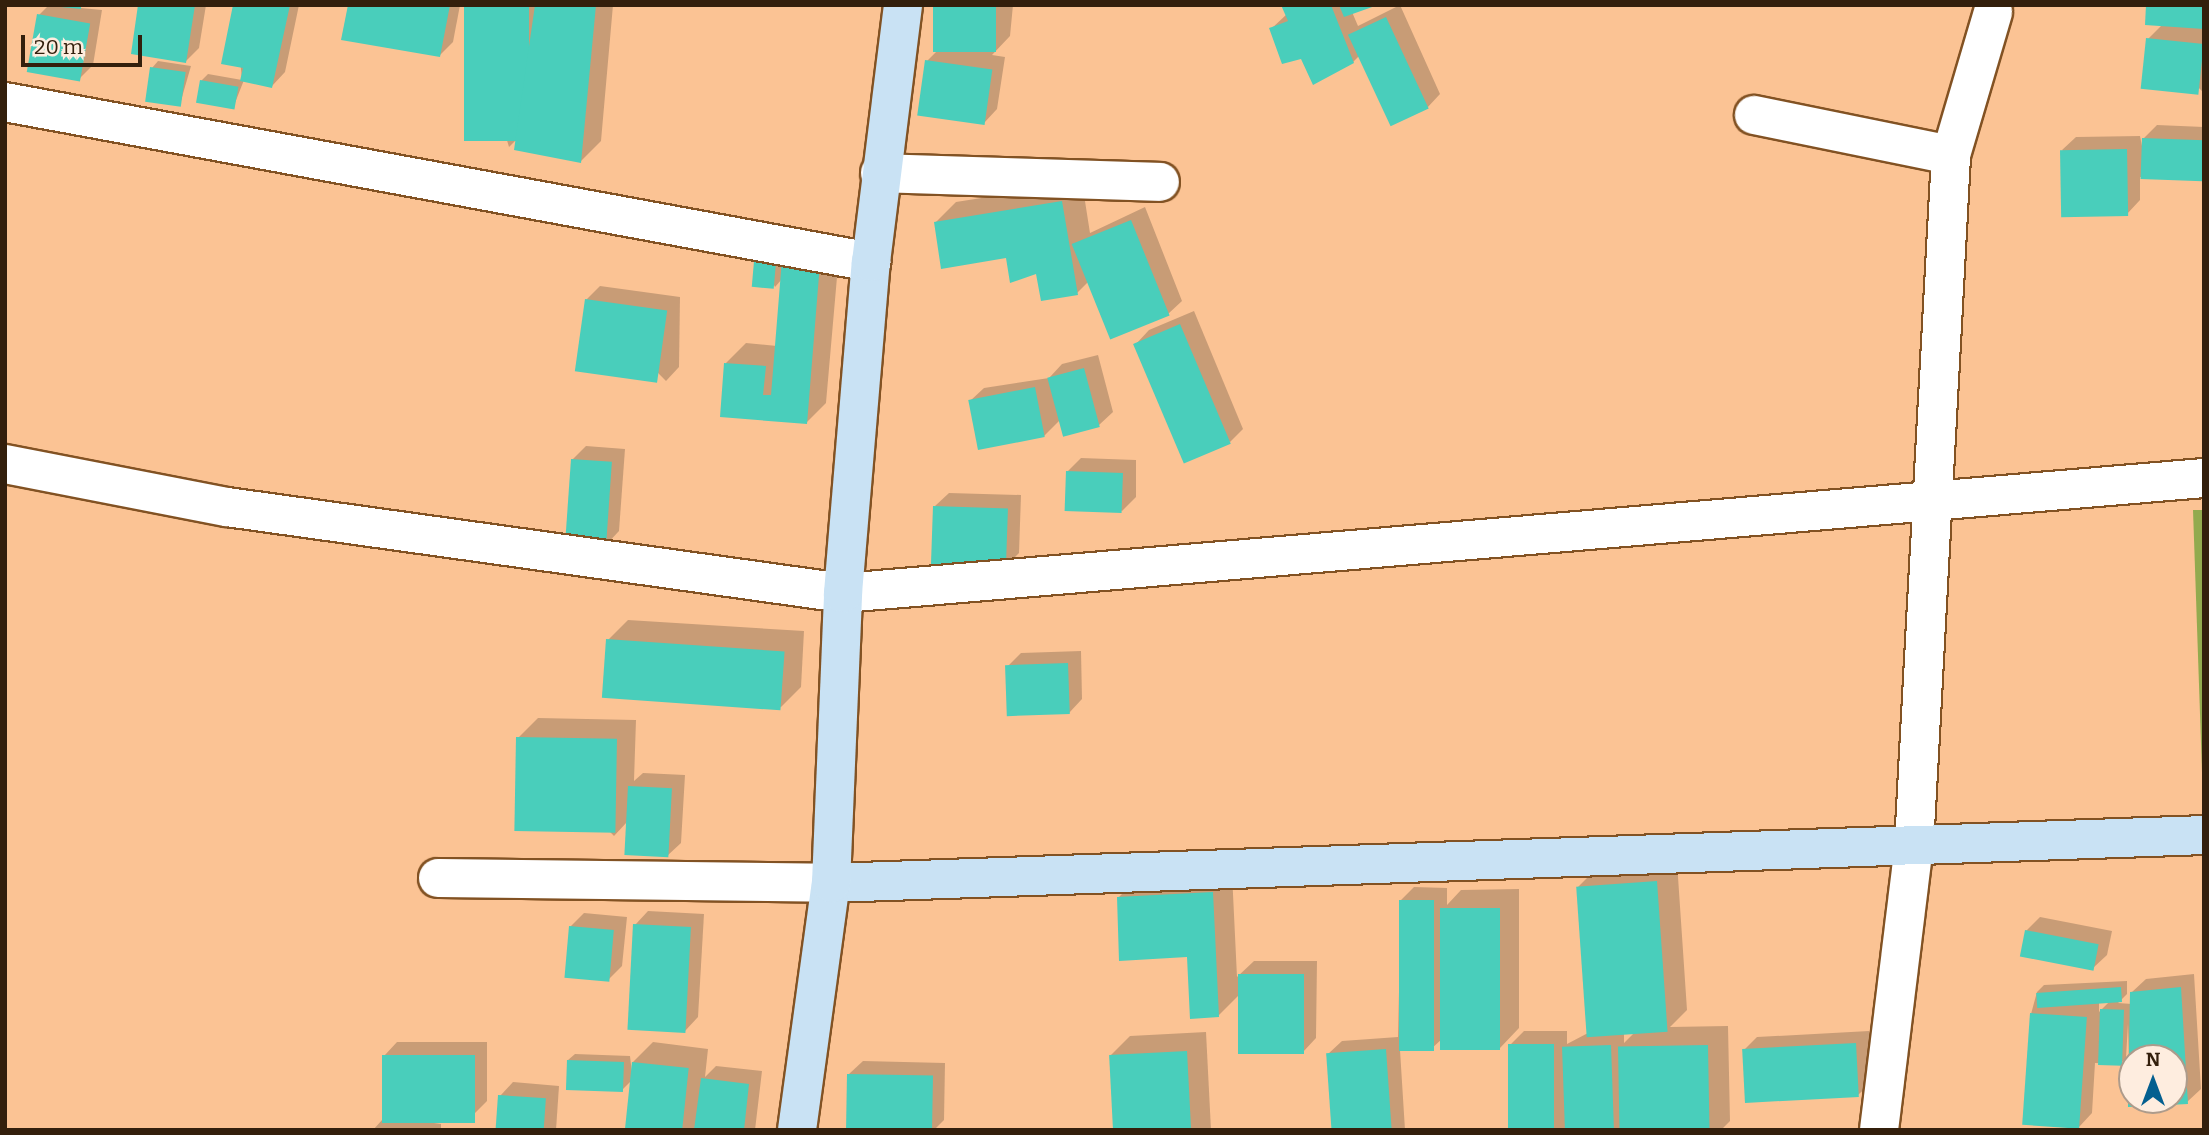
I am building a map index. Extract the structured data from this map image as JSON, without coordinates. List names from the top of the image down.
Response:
{
  "scale_bar": "20 m",
  "north": "top"
}
